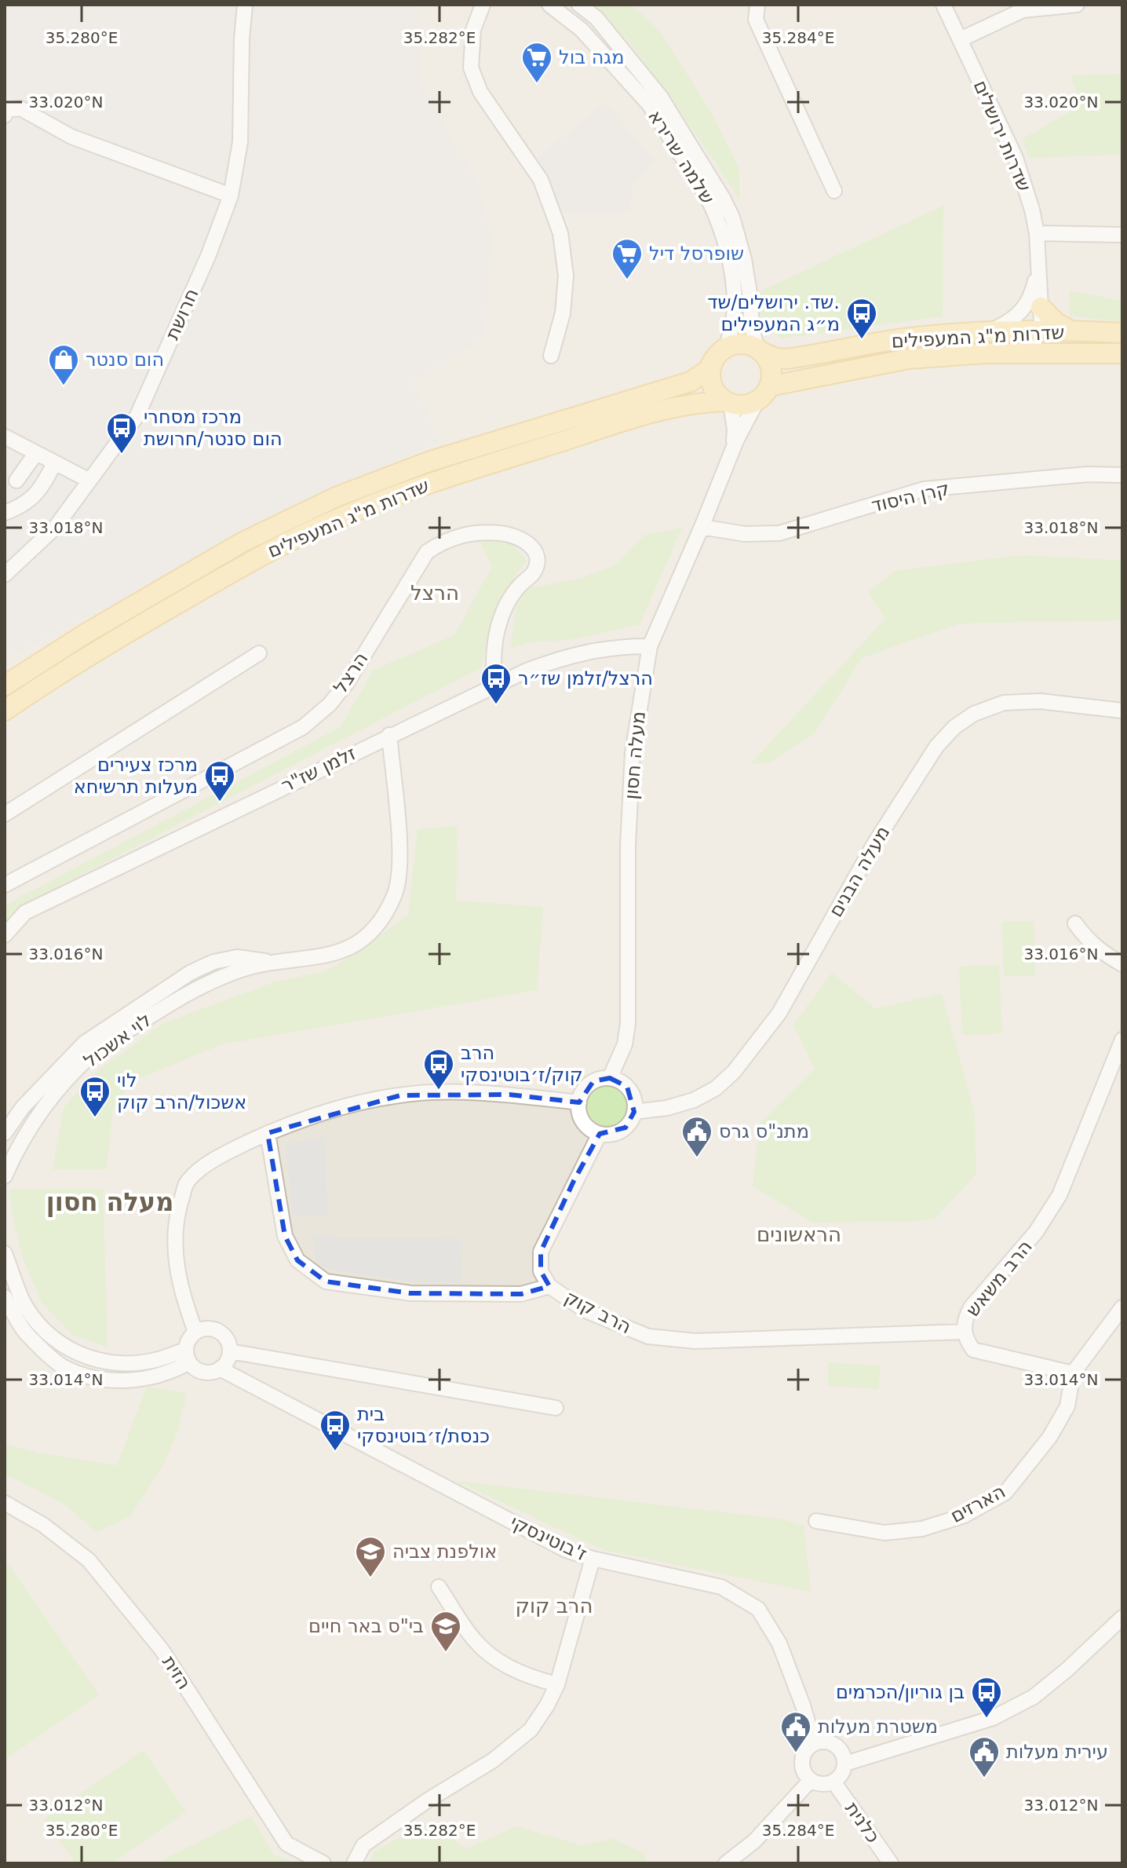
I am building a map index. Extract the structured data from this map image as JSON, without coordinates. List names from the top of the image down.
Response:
{
  "streets": {
    "main road": ["שדרות מ\"ג המעפילים"],
    "street": [
      "שדרות ירושלים",
      "שלמה שרירא",
      "חרושת",
      "קרן היסוד",
      "הרצל",
      "מעלה חסון",
      "זלמן שז\"ר",
      "מעלה הבנים",
      "לוי אשכול",
      "הרב משאש",
      "הרב קוק",
      "הארזים",
      "ז'בוטינסקי",
      "הזית",
      "כלנית"
    ]
  },
  "crossings": [
    ["שדרות ירושלים", "שדרות מ\"ג המעפילים"],
    ["שלמה שרירא", "שדרות מ\"ג המעפילים"],
    ["שלמה שרירא", "מעלה חסון"],
    ["שדרות מ\"ג המעפילים", "מעלה חסון"],
    ["קרן היסוד", "מעלה חסון"],
    ["הרצל", "זלמן שז\"ר"],
    ["מעלה חסון", "זלמן שז\"ר"],
    ["מעלה חסון", "מעלה הבנים"],
    ["זלמן שז\"ר", "לוי אשכול"],
    ["הרב משאש", "הרב קוק"],
    ["הרב משאש", "הארזים"],
    ["ז'בוטינסקי", "כלנית"]
  ],
  "districts": [
    "הרצל",
    "מעלה חסון",
    "הראשונים",
    "הרב קוק"
  ],
  "places": {
    "supermarket": ["מגה בול", "שופרסל דיל"],
    "bus stop": [
      "שד. ירושלים/שד. מ״ג המעפילים",
      "מרכז מסחרי הום סנטר/חרושת",
      "הרצל/זלמן שז״ר",
      "מרכז צעירים מעלות תרשיחא",
      "הרב קוק/ז׳בוטינסקי",
      "לוי אשכול/הרב קוק",
      "בית כנסת/ז׳בוטינסקי",
      "בן גוריון/הכרמים"
    ],
    "shop": ["הום סנטר"],
    "public building": ["מתנ\"ס גרס", "משטרת מעלות", "עירית מעלות"],
    "school or university": ["אולפנת צביה", "בי\"ס באר חיים"]
  },
  "coordinates": [
    "35.280°E",
    "35.282°E",
    "35.284°E",
    "33.020°N",
    "33.018°N",
    "33.016°N",
    "33.014°N",
    "33.012°N"
  ]
}
